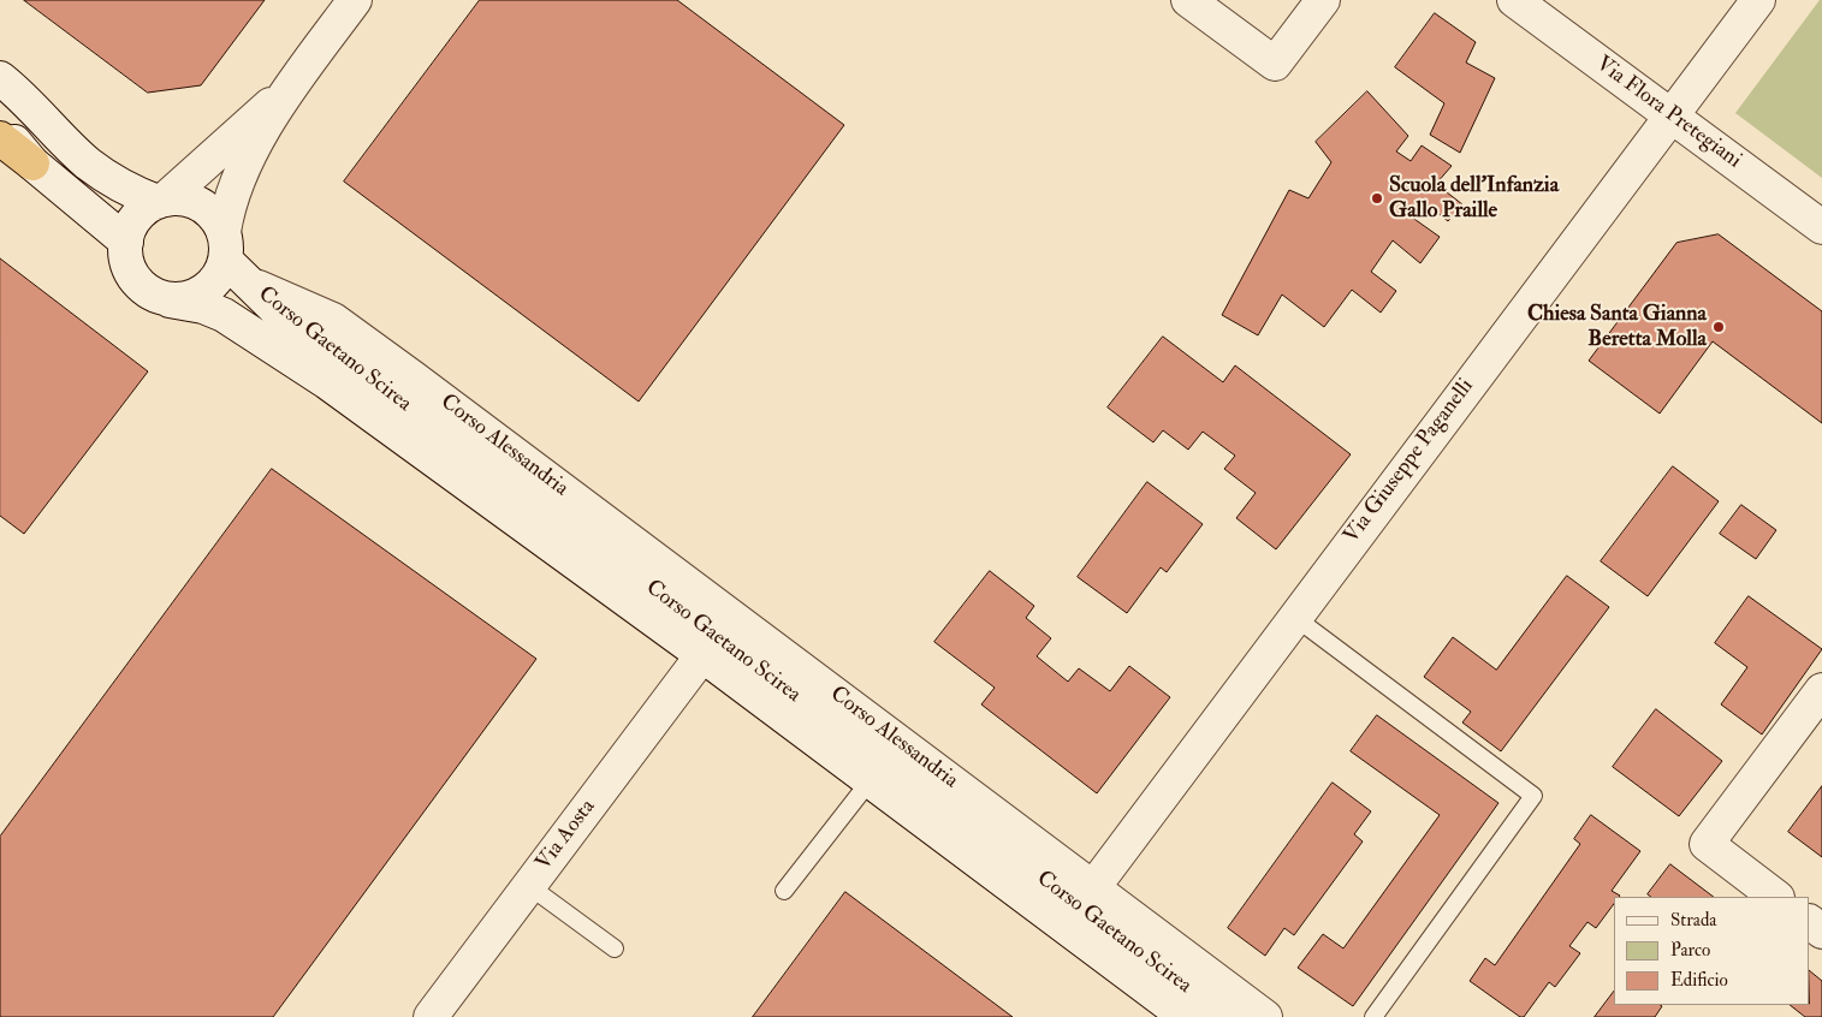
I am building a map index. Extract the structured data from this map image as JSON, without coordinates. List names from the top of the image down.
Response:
{
  "streets": {
    "street": [
      "Via Flora Pretegiani",
      "Corso Gaetano Scirea",
      "Via Giuseppe Paganelli",
      "Via Aosta"
    ]
  },
  "crossings": [
    ["Via Flora Pretegiani", "Via Giuseppe Paganelli"],
    ["Corso Gaetano Scirea", "Via Giuseppe Paganelli"]
  ],
  "places": ["Scuola dell'Infanzia Gallo Praille", "Chiesa Santa Gianna Beretta Molla"],
  "legend": ["Strada", "Parco", "Edificio"]
}
